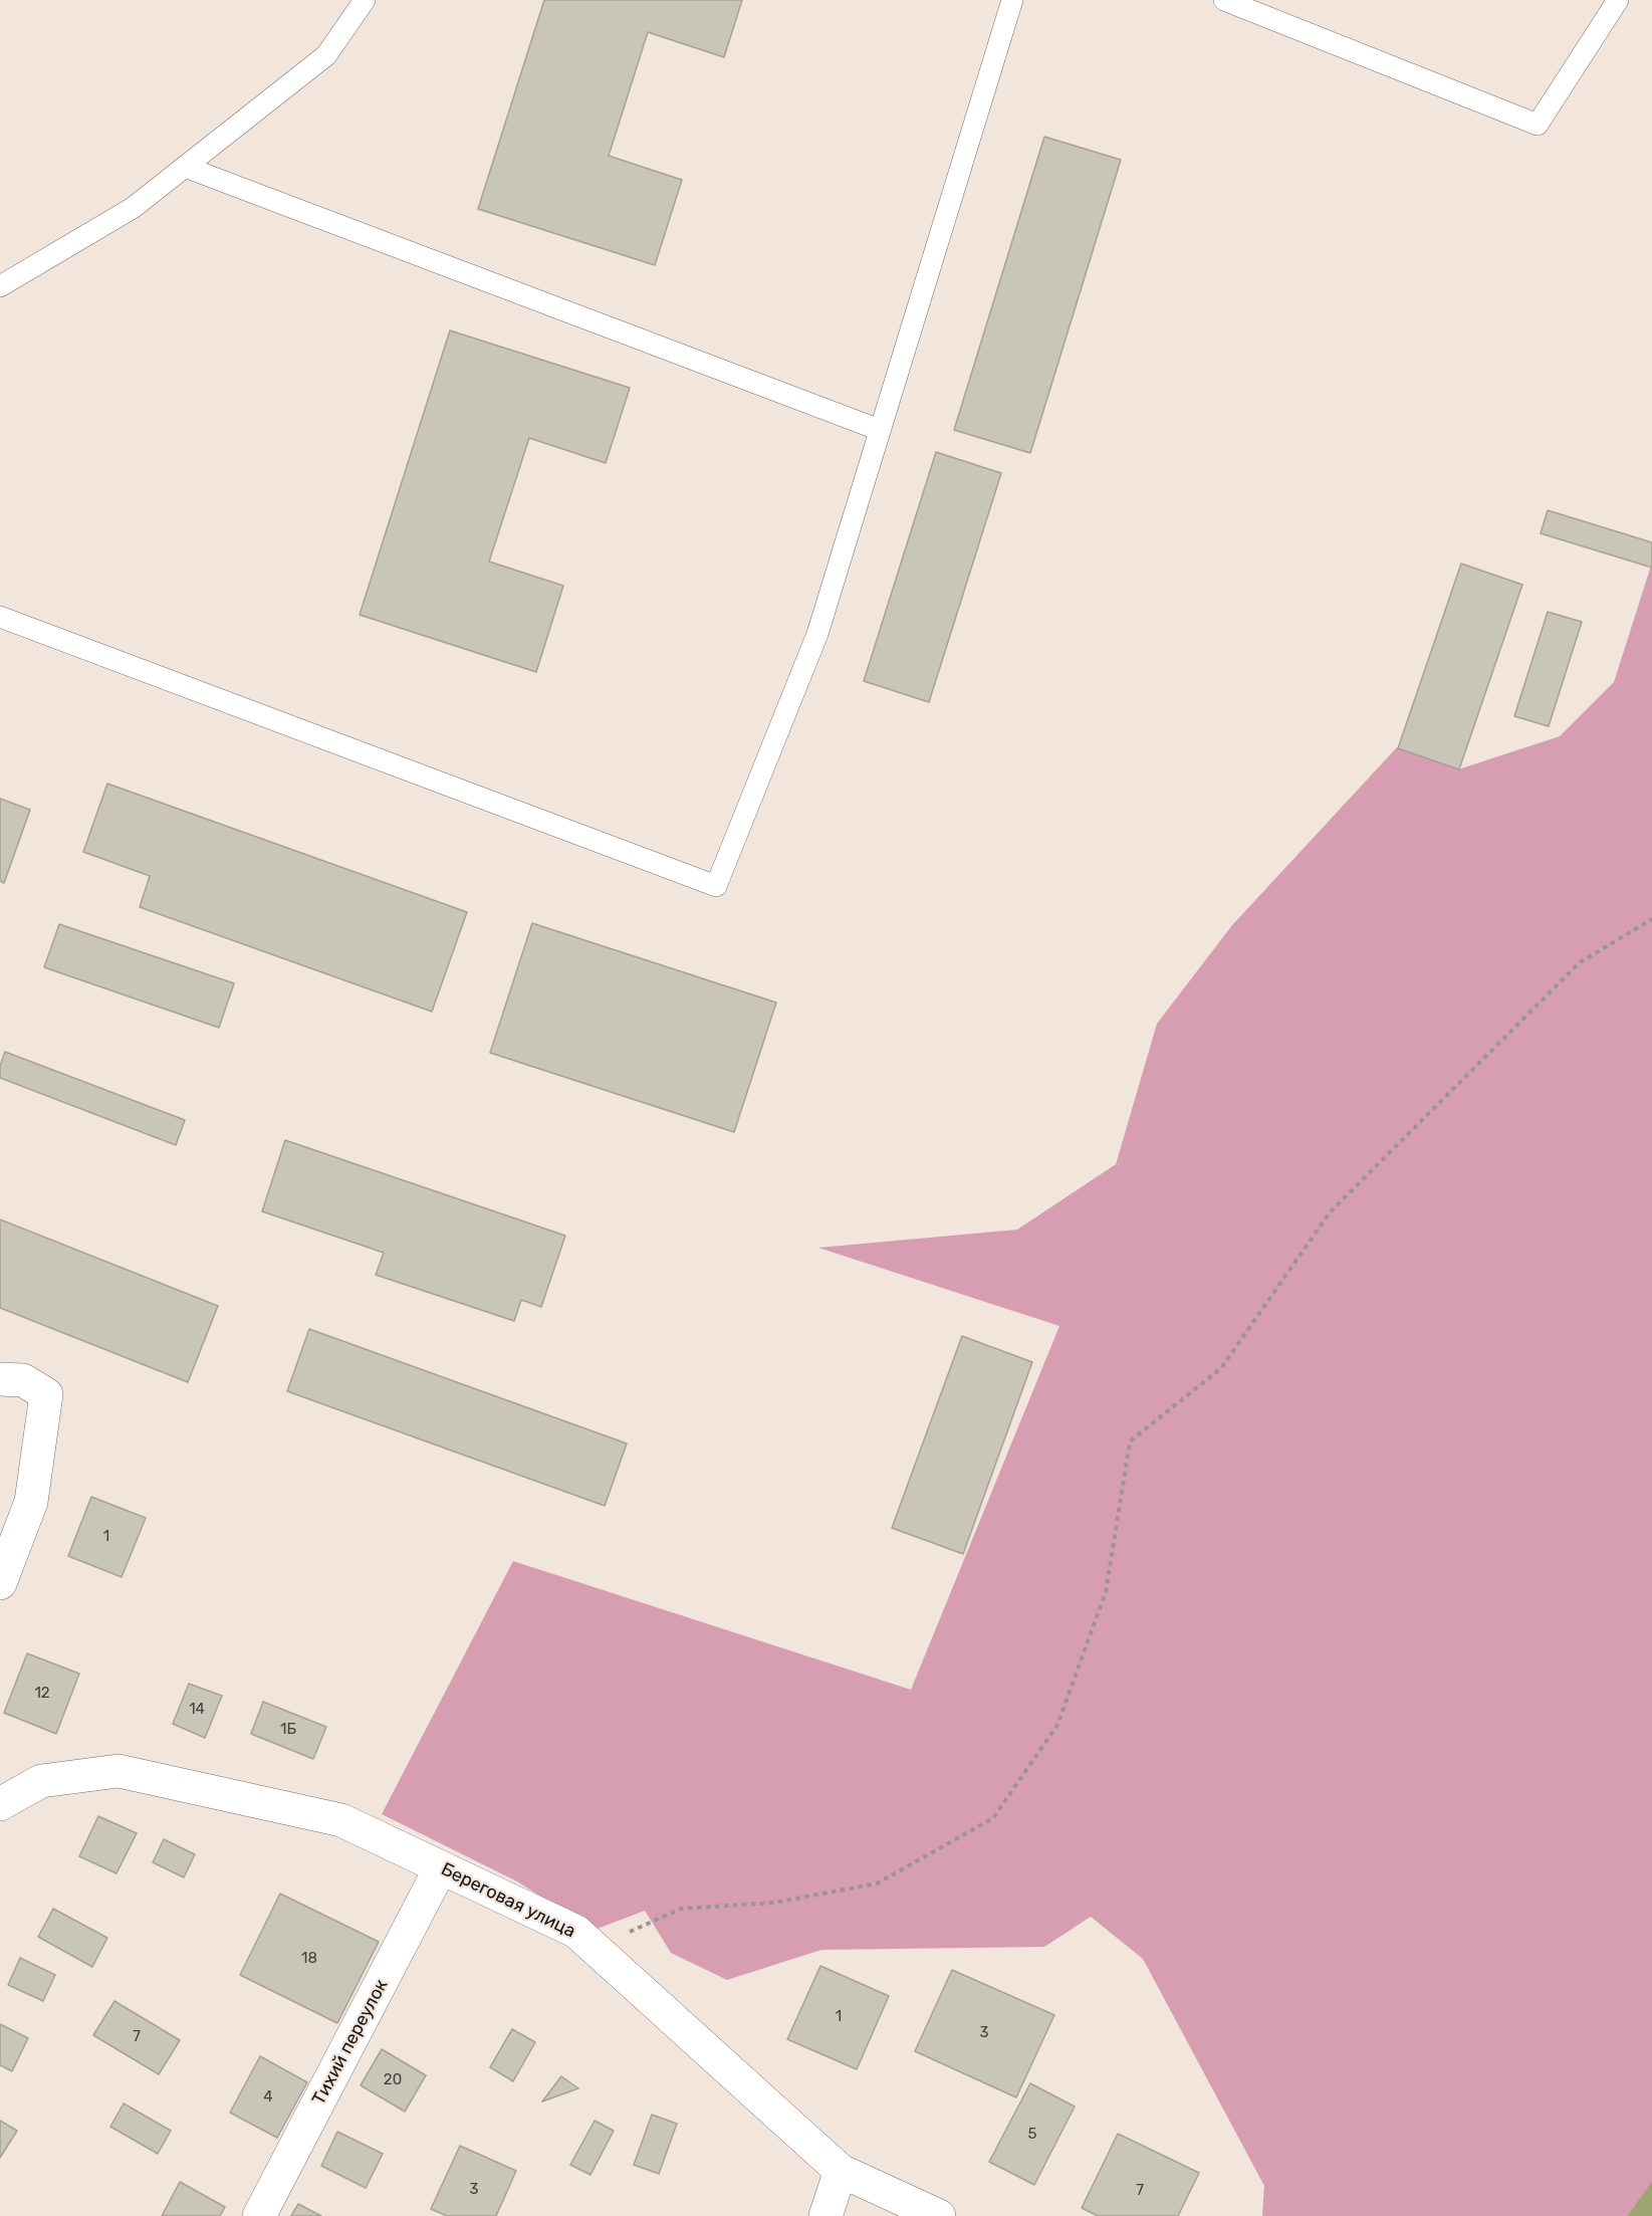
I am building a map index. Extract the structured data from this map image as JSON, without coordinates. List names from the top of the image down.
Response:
{
  "streets": {
    "street": ["Береговая улица", "Тихий переулок"]
  },
  "crossings": [
    ["Береговая улица", "Тихий переулок"]
  ],
  "house_numbers": [
    "1",
    "12",
    "14",
    "1Б",
    "18",
    "1",
    "3",
    "7",
    "20",
    "4",
    "5",
    "3",
    "7"
  ]
}
